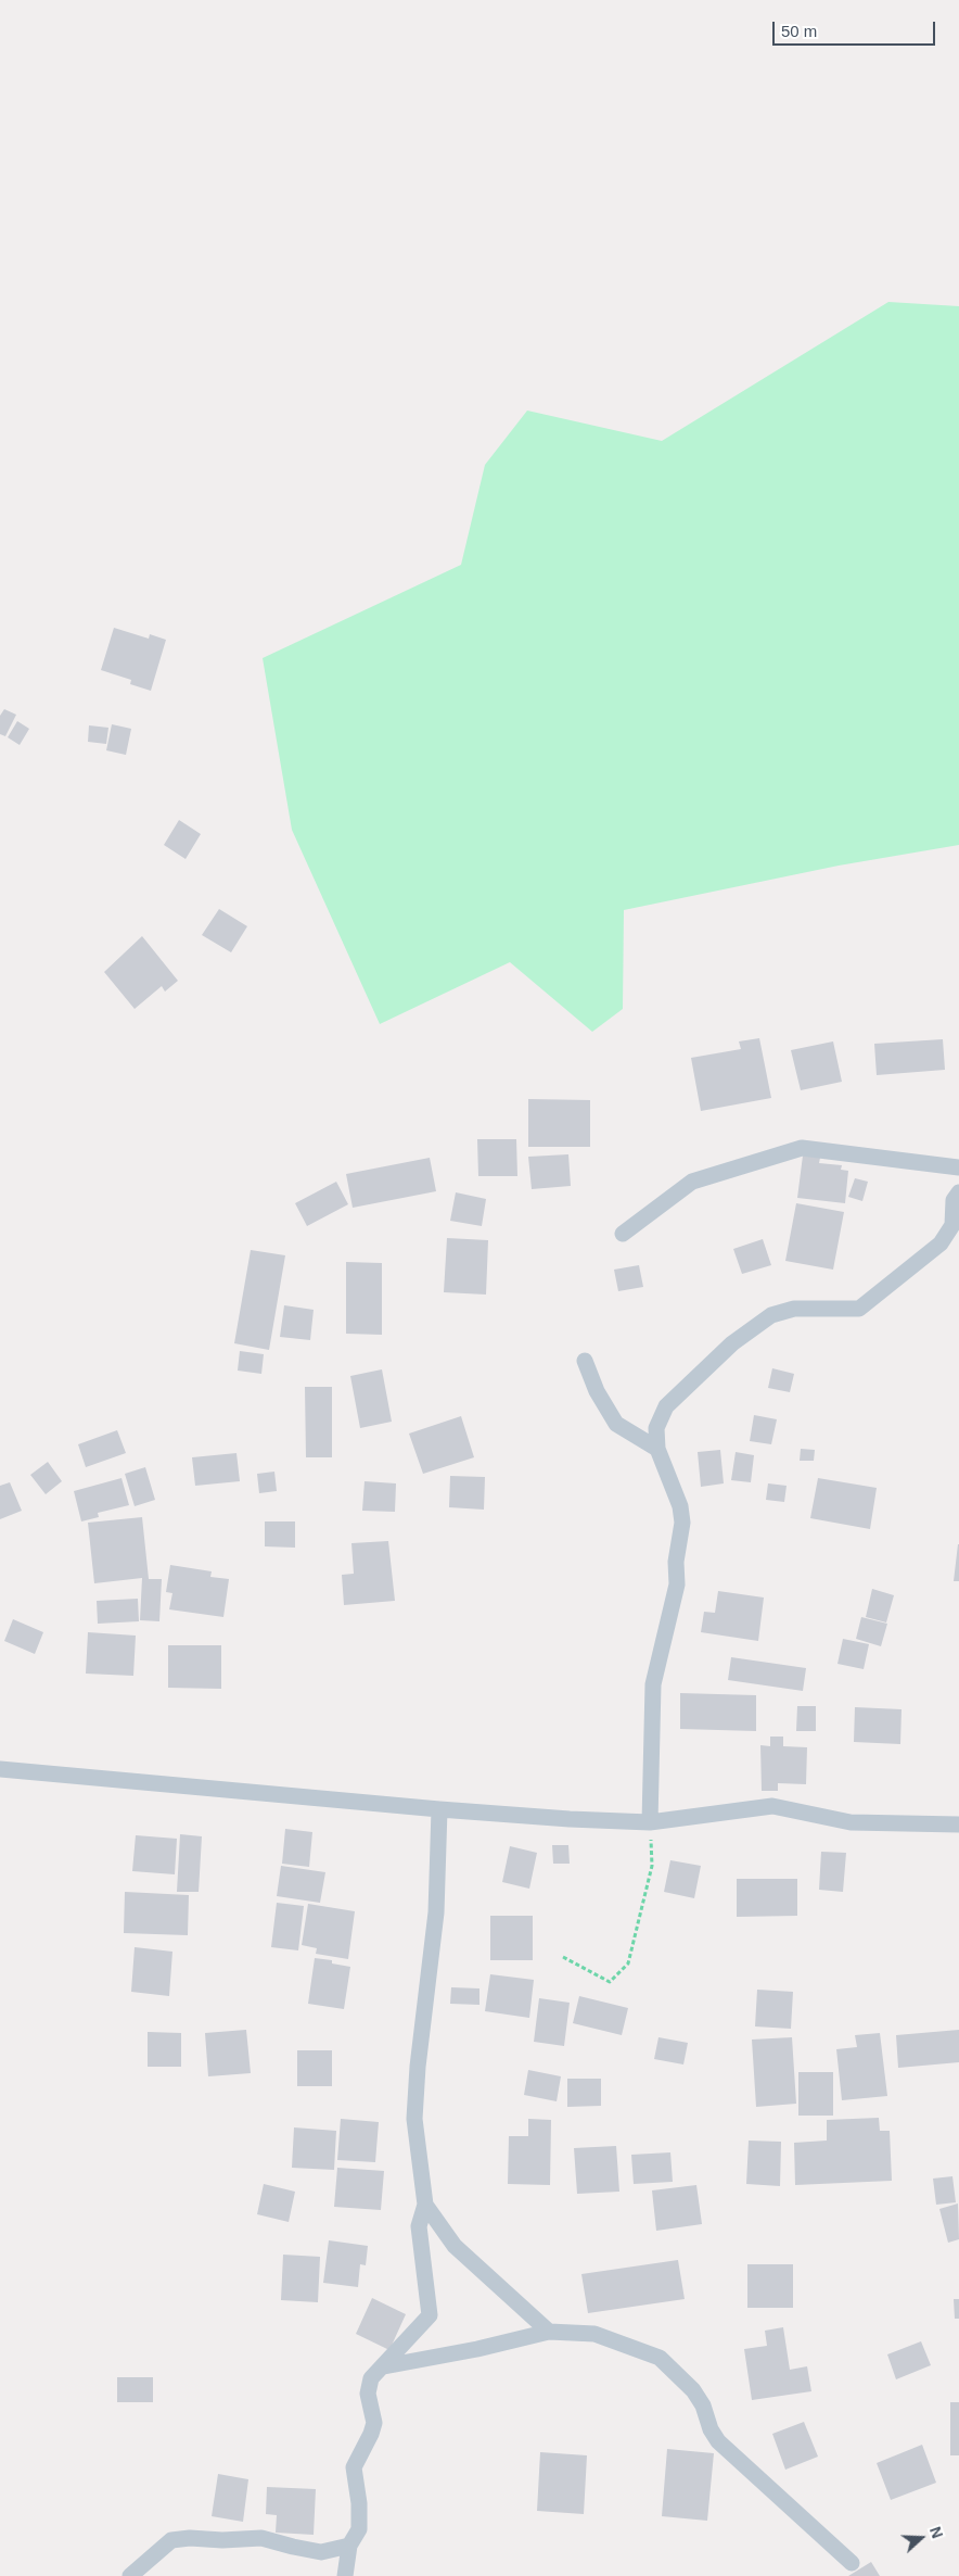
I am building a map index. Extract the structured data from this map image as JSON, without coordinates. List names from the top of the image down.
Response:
{
  "scale_bar": "50 m",
  "north": "right"
}
